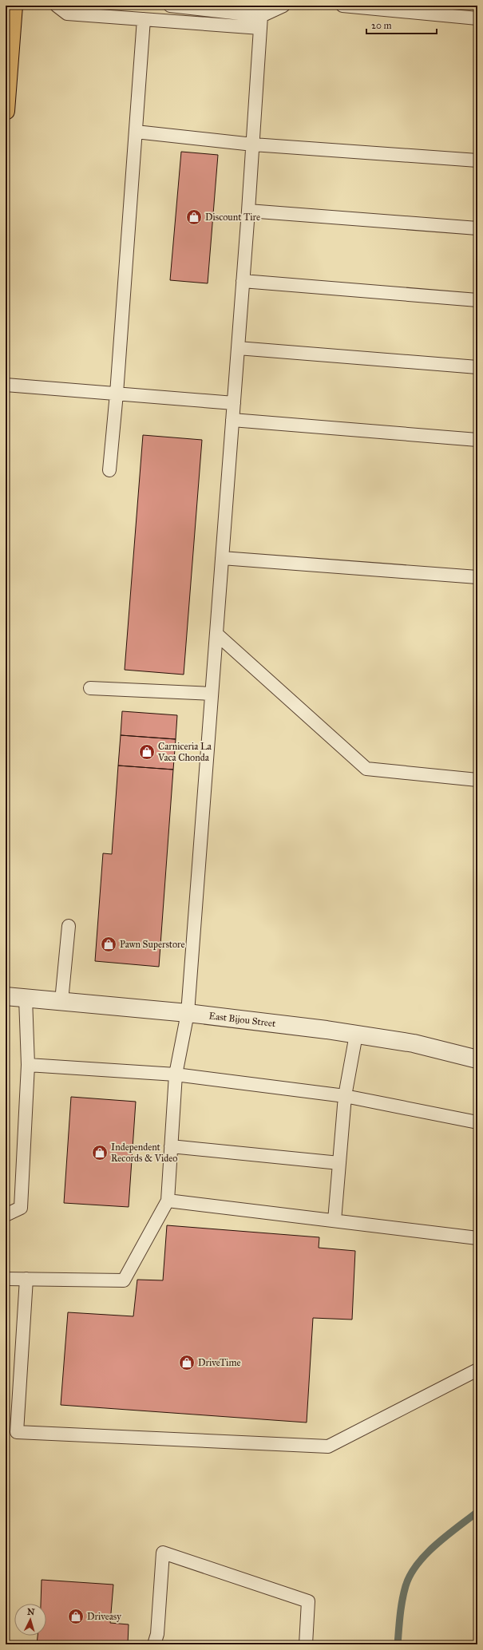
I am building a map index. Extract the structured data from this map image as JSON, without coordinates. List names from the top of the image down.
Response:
{
  "streets": {
    "street": ["East Bijou Street"]
  },
  "places": {
    "shop": [
      "Discount Tire",
      "Carniceria La Vaca Chonda",
      "Pawn Superstore",
      "Independent Records & Video",
      "DriveTime",
      "Driveasy"
    ]
  },
  "scale_bar": "20 m",
  "north": "top"
}
